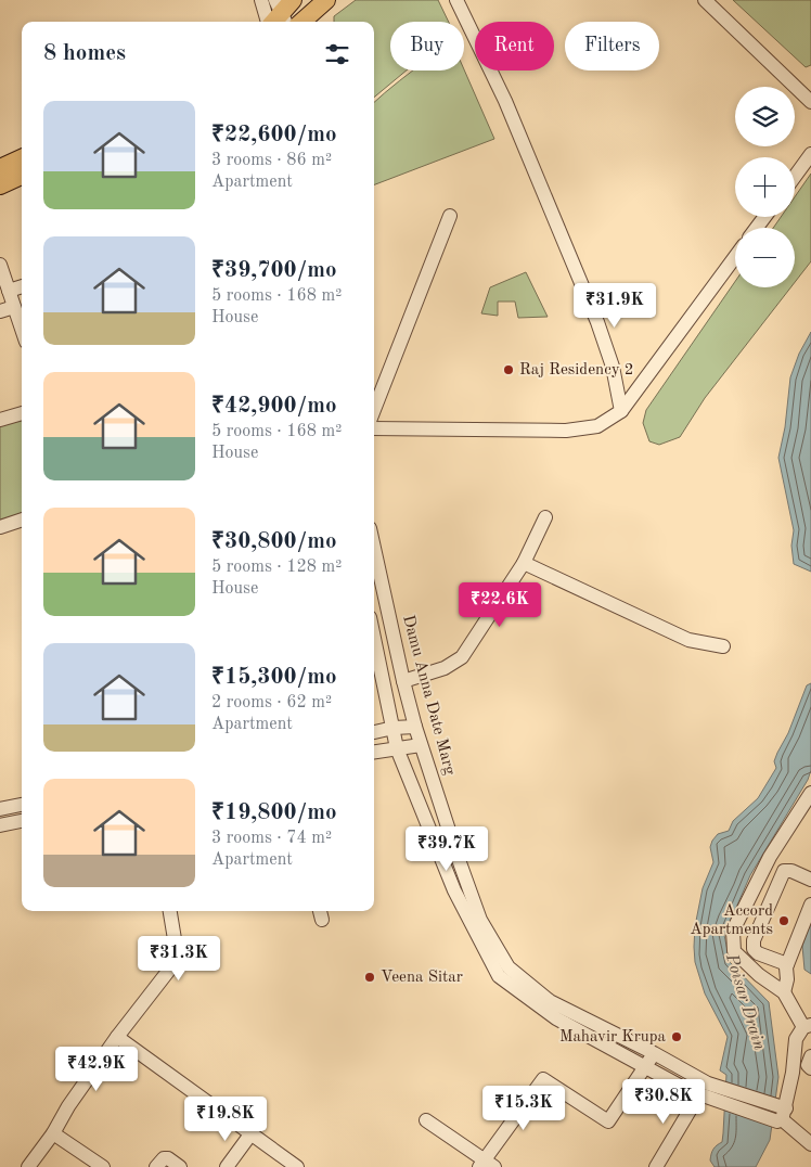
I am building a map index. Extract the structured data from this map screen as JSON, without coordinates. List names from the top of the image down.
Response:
{
  "streets": {
    "street": ["Damu Anna Date Marg"]
  },
  "water": ["Poisar Drain"],
  "places": [
    "Raj Residency 2",
    "Accord Apartments",
    "Veena Sitar",
    "Mahavir Krupa"
  ],
  "page": {
    "chip": ["Buy", "Rent", "Filters"],
    "heading": "8 homes",
    "map_buttons": ["+", "−"],
    "list": [
      {
        "name": "₹22,600/mo",
        "note": "3 rooms · 86 m² · Apartment"
      },
      {
        "name": "₹39,700/mo",
        "note": "5 rooms · 168 m² · House"
      },
      {
        "name": "₹42,900/mo",
        "note": "5 rooms · 168 m² · House"
      },
      {
        "name": "₹30,800/mo",
        "note": "5 rooms · 128 m² · House"
      },
      {
        "name": "₹15,300/mo",
        "note": "2 rooms · 62 m² · Apartment"
      },
      {
        "name": "₹19,800/mo",
        "note": "3 rooms · 74 m² · Apartment"
      }
    ],
    "price": [
      "₹31.9K",
      "₹22.6K",
      "₹39.7K",
      "₹31.3K",
      "₹42.9K",
      "₹30.8K",
      "₹15.3K",
      "₹19.8K"
    ]
  }
}
